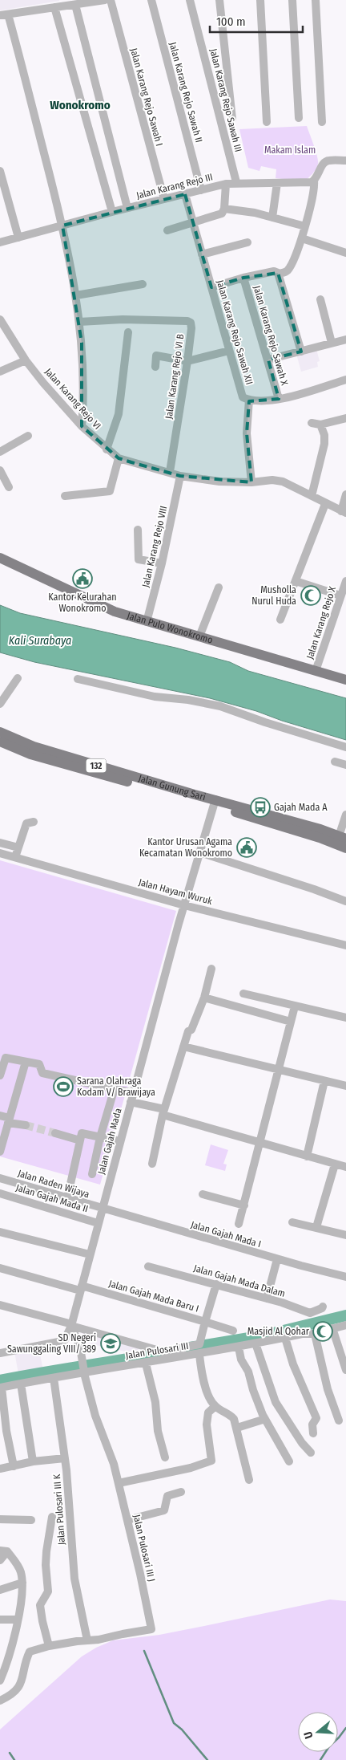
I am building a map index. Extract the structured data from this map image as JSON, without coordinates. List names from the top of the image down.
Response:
{
  "streets": {
    "main road": ["Jalan Pulo Wonokromo", "132", "Jalan Gunung Sari"],
    "street": [
      "Jalan Karang Rejo Sawah II",
      "Jalan Karang Rejo Sawah I",
      "Jalan Karang Rejo Sawah III",
      "Jalan Karang Rejo III",
      "Jalan Karang Rejo Sawah XII",
      "Jalan Karang Rejo Sawah X",
      "Jalan Karang Rejo VI B",
      "Jalan Karang Rejo VI",
      "Jalan Karang Rejo VIII",
      "Jalan Karang Rejo X",
      "Jalan Hayam Wuruk",
      "Jalan Gajah Mada",
      "Jalan Raden Wijaya",
      "Jalan Gajah Mada II",
      "Jalan Gajah Mada I",
      "Jalan Gajah Mada Dalam",
      "Jalan Gajah Mada Baru I",
      "Jalan Pulosari III",
      "Jalan Pulosari III K",
      "Jalan Pulosari III J"
    ]
  },
  "crossings": [
    ["Jalan Karang Rejo Sawah II", "Jalan Karang Rejo III"],
    ["Jalan Karang Rejo Sawah I", "Jalan Karang Rejo III"],
    ["Jalan Karang Rejo Sawah III", "Jalan Karang Rejo III"],
    ["Jalan Karang Rejo III", "Jalan Karang Rejo Sawah XII"],
    ["Jalan Karang Rejo Sawah XII", "Jalan Karang Rejo Sawah X"],
    ["Jalan Karang Rejo VI B", "Jalan Karang Rejo VI"],
    ["Jalan Karang Rejo VI", "Jalan Karang Rejo VIII"],
    ["Jalan Karang Rejo VIII", "Jalan Pulo Wonokromo"],
    ["Jalan Karang Rejo X", "Jalan Pulo Wonokromo"],
    ["Jalan Gunung Sari", "Jalan Gajah Mada"],
    ["Jalan Hayam Wuruk", "Jalan Gajah Mada"],
    ["Jalan Gajah Mada", "Jalan Raden Wijaya"],
    ["Jalan Gajah Mada", "Jalan Gajah Mada II"],
    ["Jalan Gajah Mada", "Jalan Gajah Mada I"],
    ["Jalan Gajah Mada", "Jalan Gajah Mada Baru I"],
    ["Jalan Raden Wijaya", "Jalan Gajah Mada I"],
    ["Jalan Gajah Mada Dalam", "Jalan Gajah Mada Baru I"],
    ["Jalan Pulosari III", "Jalan Pulosari III K"],
    ["Jalan Pulosari III", "Jalan Pulosari III J"],
    ["Jalan Pulosari III K", "Jalan Pulosari III J"]
  ],
  "districts": ["Wonokromo"],
  "water": ["Kali Surabaya"],
  "parks": ["Makam Islam"],
  "places": {
    "public building": ["Kantor Kelurahan Wonokromo", "Kantor Urusan Agama Kecamatan Wonokromo"],
    "mosque": ["Musholla Nurul Huda", "Masjid Al Qohar"],
    "bus stop": ["Gajah Mada A"],
    "sports": ["Sarana Olahraga Kodam V/ Brawijaya"],
    "school or university": ["SD Negeri Sawunggaling VIII/ 389"]
  },
  "scale_bar": "100 m",
  "north": "left"
}
